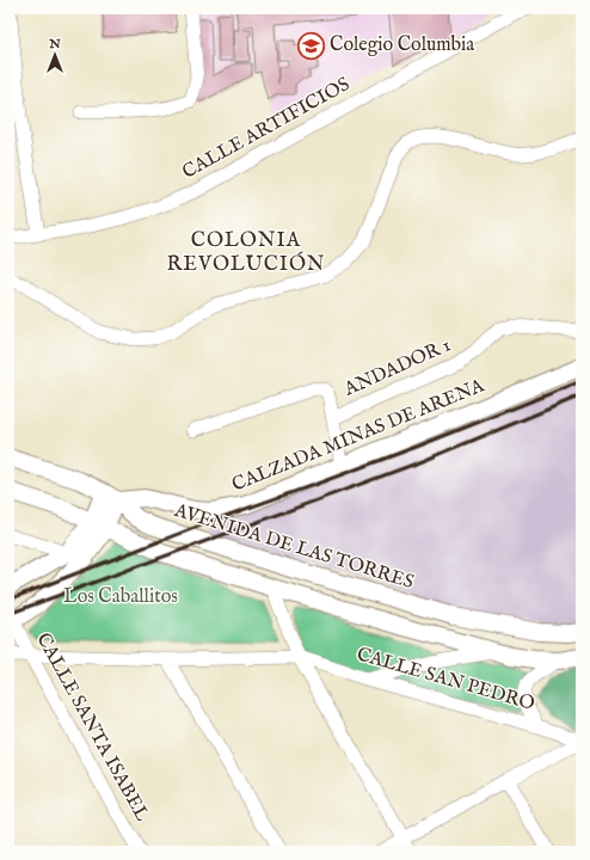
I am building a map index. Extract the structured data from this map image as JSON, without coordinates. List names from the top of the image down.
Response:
{
  "streets": {
    "street": [
      "CALLE ARTIFICIOS",
      "ANDADOR 1",
      "CALZADA MINAS DE ARENA",
      "AVENIDA DE LAS TORRES",
      "CALLE SAN PEDRO",
      "CALLE SANTA ISABEL"
    ]
  },
  "crossings": [
    ["CALZADA MINAS DE ARENA", "AVENIDA DE LAS TORRES"],
    ["CALLE SAN PEDRO", "CALLE SANTA ISABEL"]
  ],
  "districts": ["COLONIA REVOLUCIÓN"],
  "parks": ["Los Caballitos"],
  "places": {
    "school or university": ["Colegio Columbia"]
  },
  "north": "top"
}
